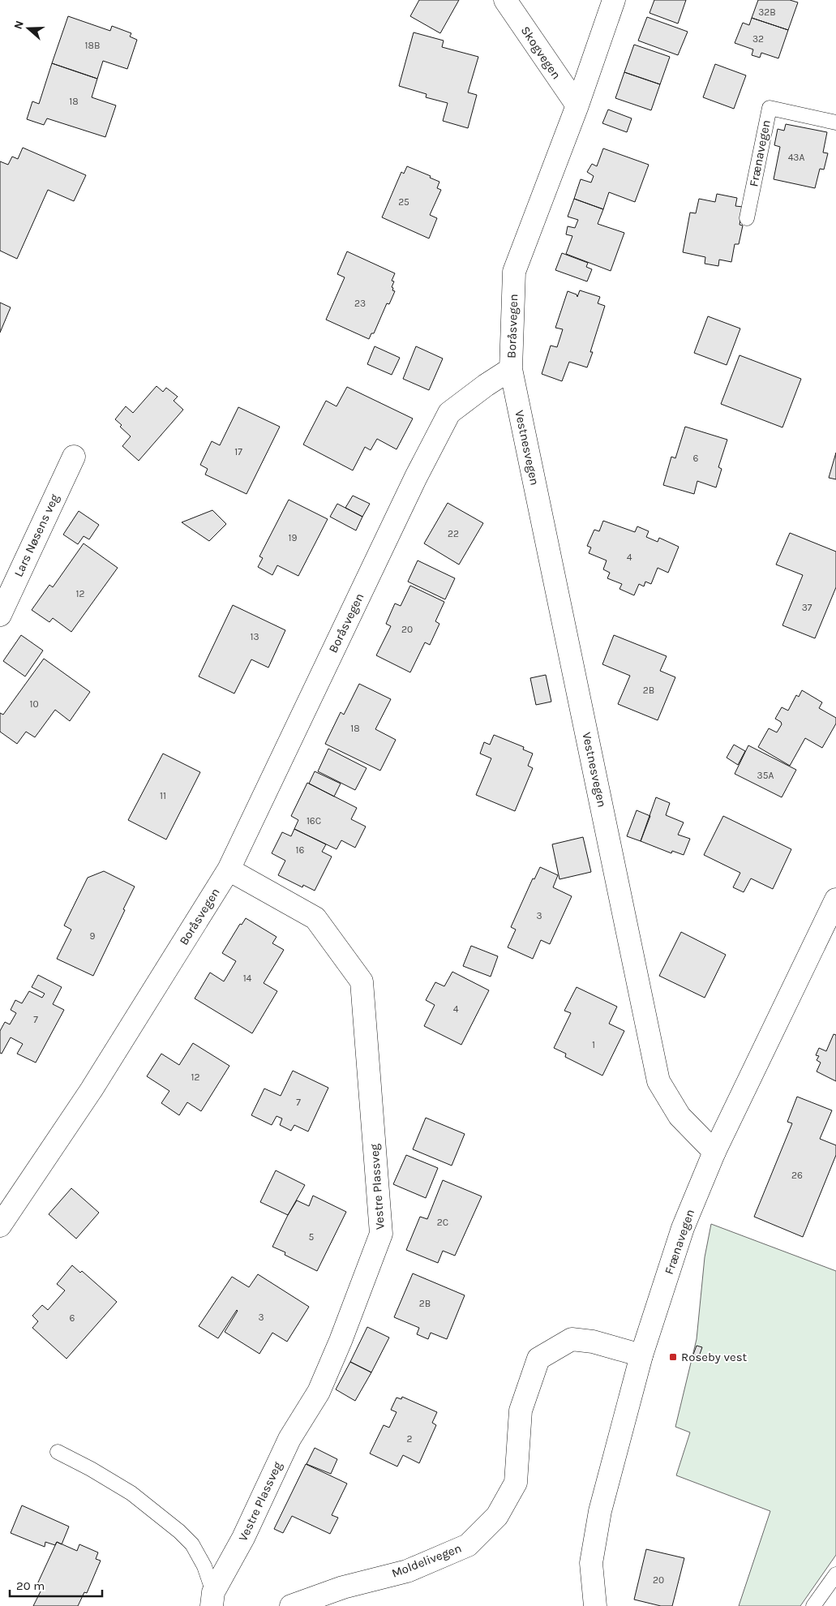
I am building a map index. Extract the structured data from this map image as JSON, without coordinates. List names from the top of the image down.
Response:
{
  "streets": {
    "street": [
      "Skogvegen",
      "Frænavegen",
      "Boråsvegen",
      "Vestnesvegen",
      "Lars Nøsens veg",
      "Vestre Plassveg",
      "Moldelivegen"
    ]
  },
  "crossings": [
    ["Skogvegen", "Boråsvegen"],
    ["Frænavegen", "Vestnesvegen"],
    ["Frænavegen", "Moldelivegen"],
    ["Boråsvegen", "Vestnesvegen"],
    ["Boråsvegen", "Vestre Plassveg"]
  ],
  "places": {
    "transit": ["Roseby vest"]
  },
  "house_numbers": [
    "32B",
    "32",
    "18B",
    "18",
    "43A",
    "25",
    "23",
    "17",
    "6",
    "22",
    "19",
    "4",
    "12",
    "37",
    "20",
    "13",
    "2B",
    "10",
    "18",
    "35A",
    "11",
    "16C",
    "16",
    "3",
    "9",
    "14",
    "4",
    "7",
    "1",
    "12",
    "7",
    "26",
    "2C",
    "5",
    "2B",
    "3",
    "6",
    "2",
    "20"
  ],
  "scale_bar": "20 m",
  "north": "left"
}
